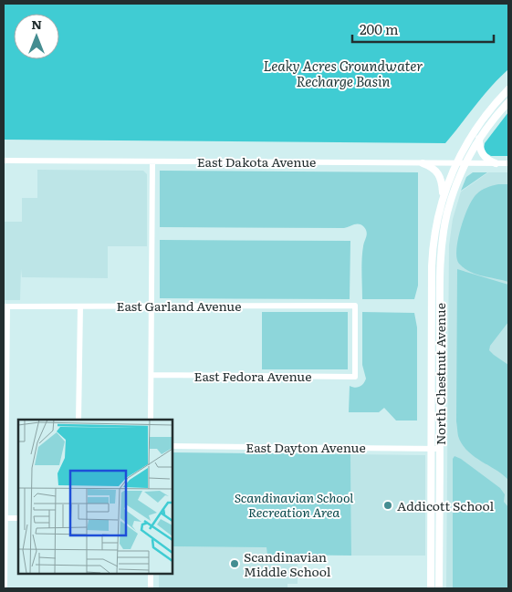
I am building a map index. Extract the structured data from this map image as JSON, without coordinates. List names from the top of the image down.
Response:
{
  "streets": {
    "main road": ["North Chestnut Avenue"],
    "street": [
      "East Dakota Avenue",
      "East Garland Avenue",
      "East Fedora Avenue",
      "East Dayton Avenue"
    ]
  },
  "crossings": [
    ["East Dakota Avenue", "North Chestnut Avenue"],
    ["East Garland Avenue", "East Fedora Avenue"],
    ["North Chestnut Avenue", "East Dayton Avenue"]
  ],
  "water": ["Leaky Acres Groundwater Recharge Basin"],
  "parks": ["Scandinavian School Recreation Area"],
  "places": ["Addicott School", "Scandinavian Middle School"],
  "scale_bar": "200 m",
  "north": "top"
}
